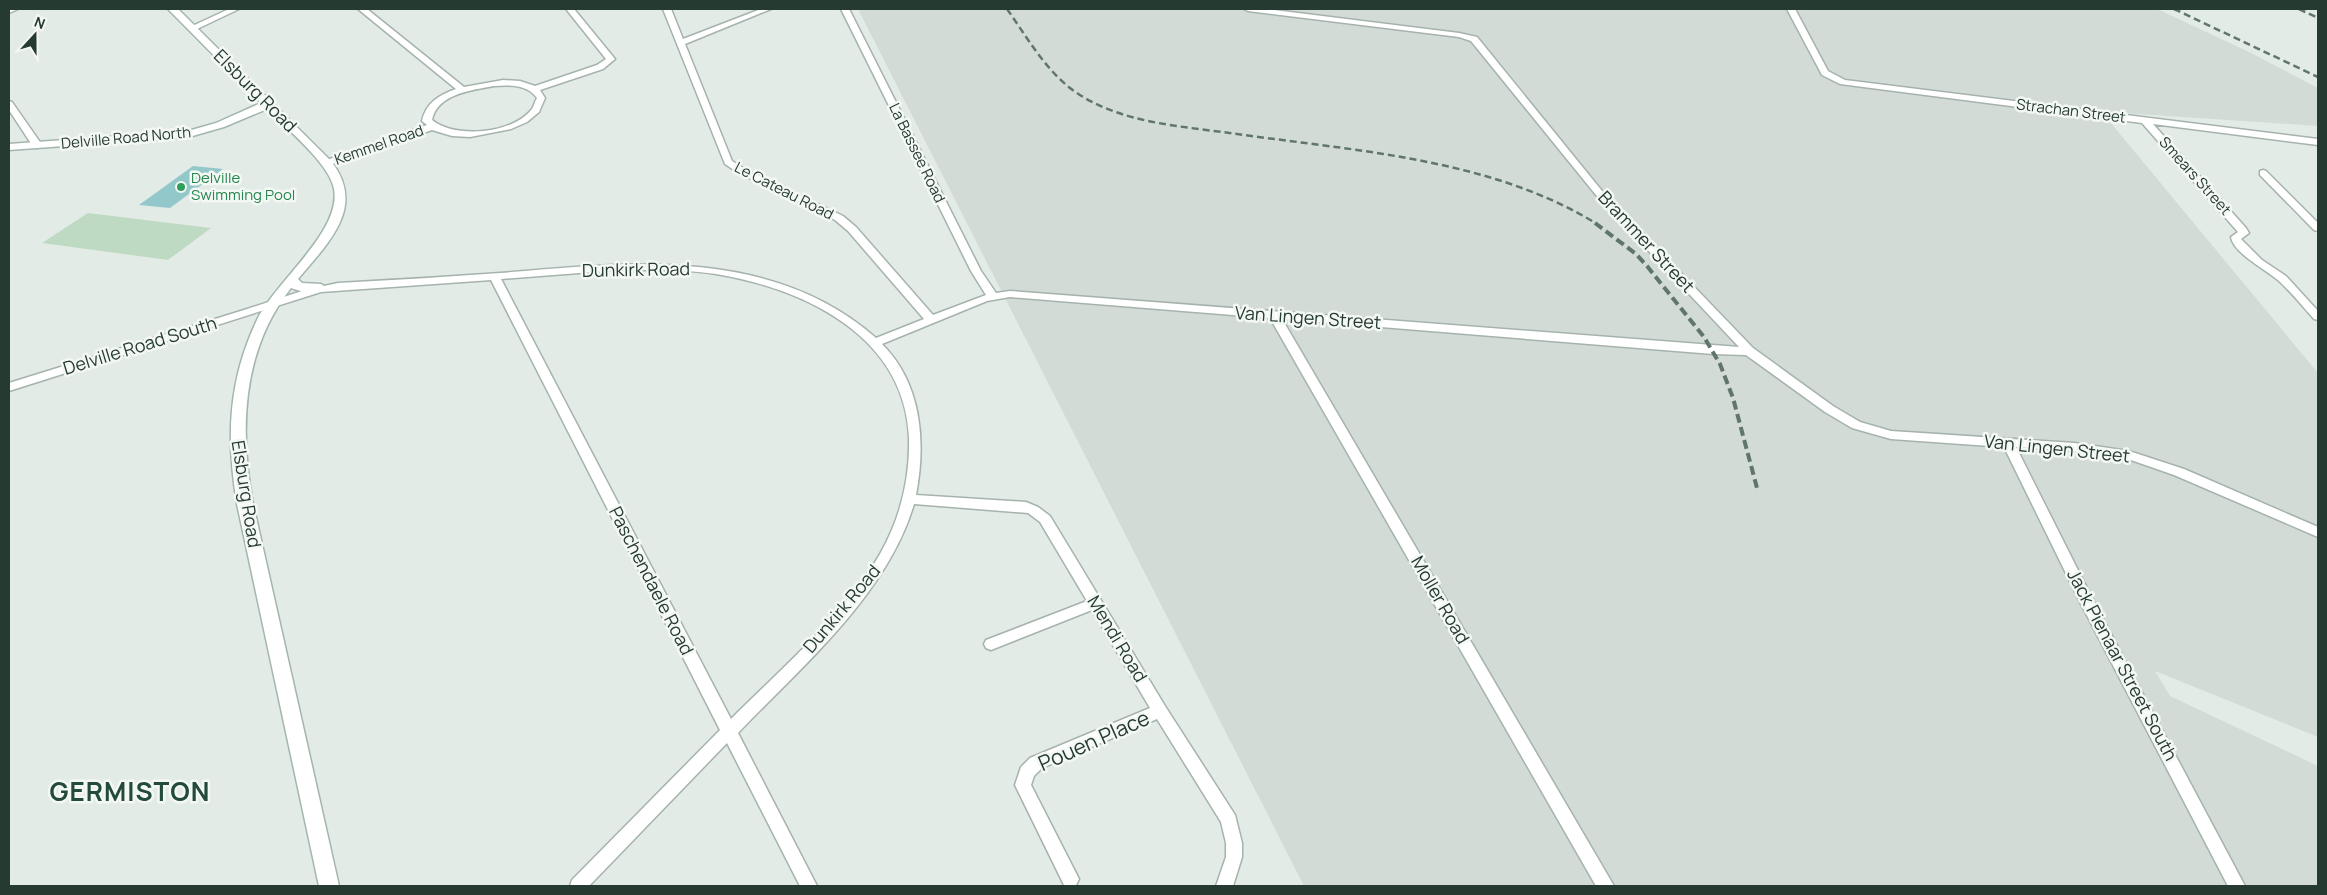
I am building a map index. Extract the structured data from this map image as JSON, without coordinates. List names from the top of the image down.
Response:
{
  "streets": {
    "main road": ["Elsburg Road", "Delville Road North"],
    "street": [
      "Strachan Street",
      "Kemmel Road",
      "La Bassee Road",
      "Smears Street",
      "Le Cateau Road",
      "Brammer Street",
      "Dunkirk Road",
      "Van Lingen Street",
      "Delville Road South",
      "Paschendaele Road",
      "Moller Road",
      "Mendi Road",
      "Jack Pienaar Street South",
      "Pouen Place"
    ]
  },
  "crossings": [
    ["Elsburg Road", "Delville Road North"],
    ["Elsburg Road", "Kemmel Road"],
    ["Elsburg Road", "Dunkirk Road"],
    ["Elsburg Road", "Delville Road South"],
    ["Strachan Street", "Smears Street"],
    ["La Bassee Road", "Van Lingen Street"],
    ["Le Cateau Road", "Van Lingen Street"],
    ["Brammer Street", "Van Lingen Street"],
    ["Dunkirk Road", "Van Lingen Street"],
    ["Dunkirk Road", "Delville Road South"],
    ["Dunkirk Road", "Paschendaele Road"],
    ["Dunkirk Road", "Mendi Road"],
    ["Van Lingen Street", "Moller Road"],
    ["Van Lingen Street", "Jack Pienaar Street South"],
    ["Mendi Road", "Pouen Place"]
  ],
  "districts": ["GERMISTON"],
  "places": ["Delville Swimming Pool"],
  "north": "top"
}
